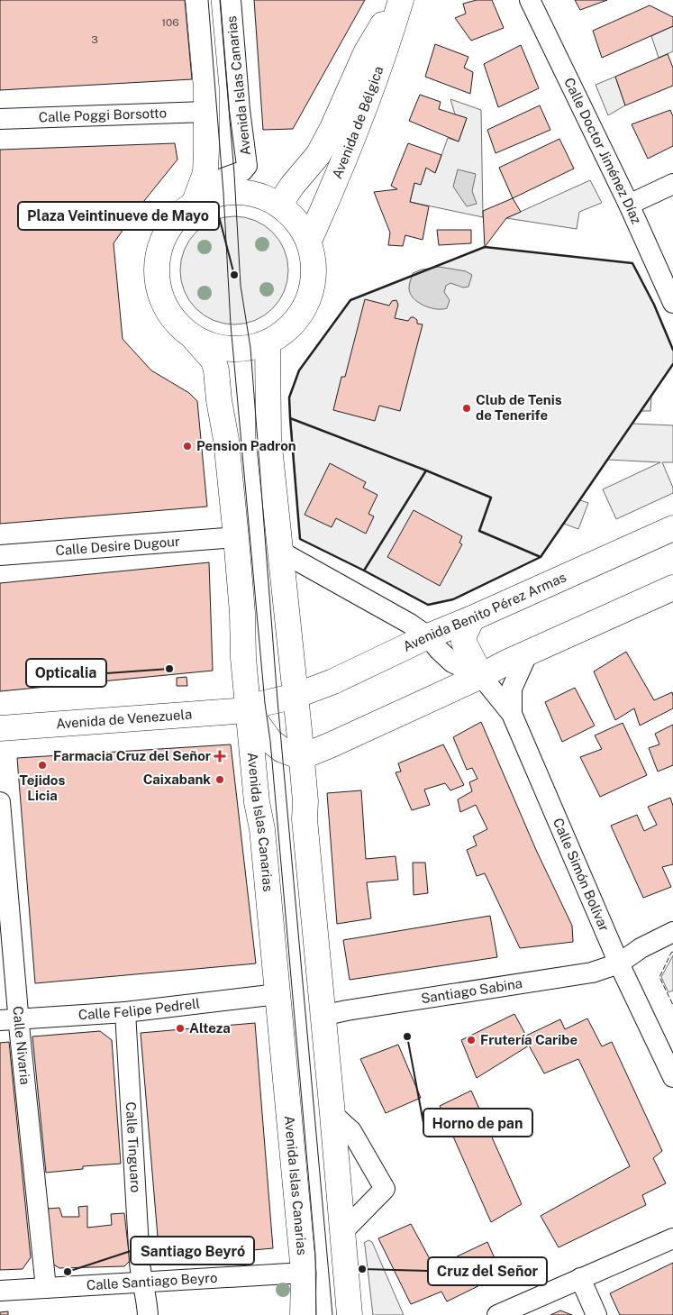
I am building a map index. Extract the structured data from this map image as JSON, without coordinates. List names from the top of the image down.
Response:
{
  "streets": {
    "main road": [
      "Avenida Islas Canarias",
      "Avenida de Bélgica",
      "Avenida Benito Pérez Armas",
      "Avenida de Venezuela"
    ],
    "street": [
      "Calle Poggi Borsotto",
      "Calle Doctor Jiménez Díaz",
      "Calle Desire Dugour",
      "Calle Simón Bolívar",
      "Santiago Sabina",
      "Calle Felipe Pedrell",
      "Calle Nivaria",
      "Calle Tinguaro",
      "Calle Santiago Beyro"
    ]
  },
  "crossings": [
    ["Avenida Islas Canarias", "Avenida de Bélgica"],
    ["Avenida Islas Canarias", "Calle Desire Dugour"],
    ["Avenida Islas Canarias", "Avenida Benito Pérez Armas"],
    ["Avenida Islas Canarias", "Avenida de Venezuela"],
    ["Avenida Islas Canarias", "Calle Felipe Pedrell"],
    ["Avenida Islas Canarias", "Calle Santiago Beyro"],
    ["Avenida Benito Pérez Armas", "Avenida de Venezuela"],
    ["Calle Simón Bolívar", "Santiago Sabina"],
    ["Calle Felipe Pedrell", "Calle Nivaria"],
    ["Calle Felipe Pedrell", "Calle Tinguaro"],
    ["Calle Nivaria", "Calle Santiago Beyro"],
    ["Calle Tinguaro", "Calle Santiago Beyro"]
  ],
  "places": {
    "other": [
      "Plaza Veintinueve de Mayo",
      "Club de Tenis de Tenerife",
      "Pension Padron",
      "Opticalia",
      "Tejidos Licia",
      "Caixabank",
      "Alteza",
      "Horno de pan",
      "Frutería Caribe",
      "Cruz del Señor",
      "Santiago Beyró"
    ],
    "health": ["Farmacia Cruz del Señor"]
  },
  "house_numbers": ["106", "3"]
}
